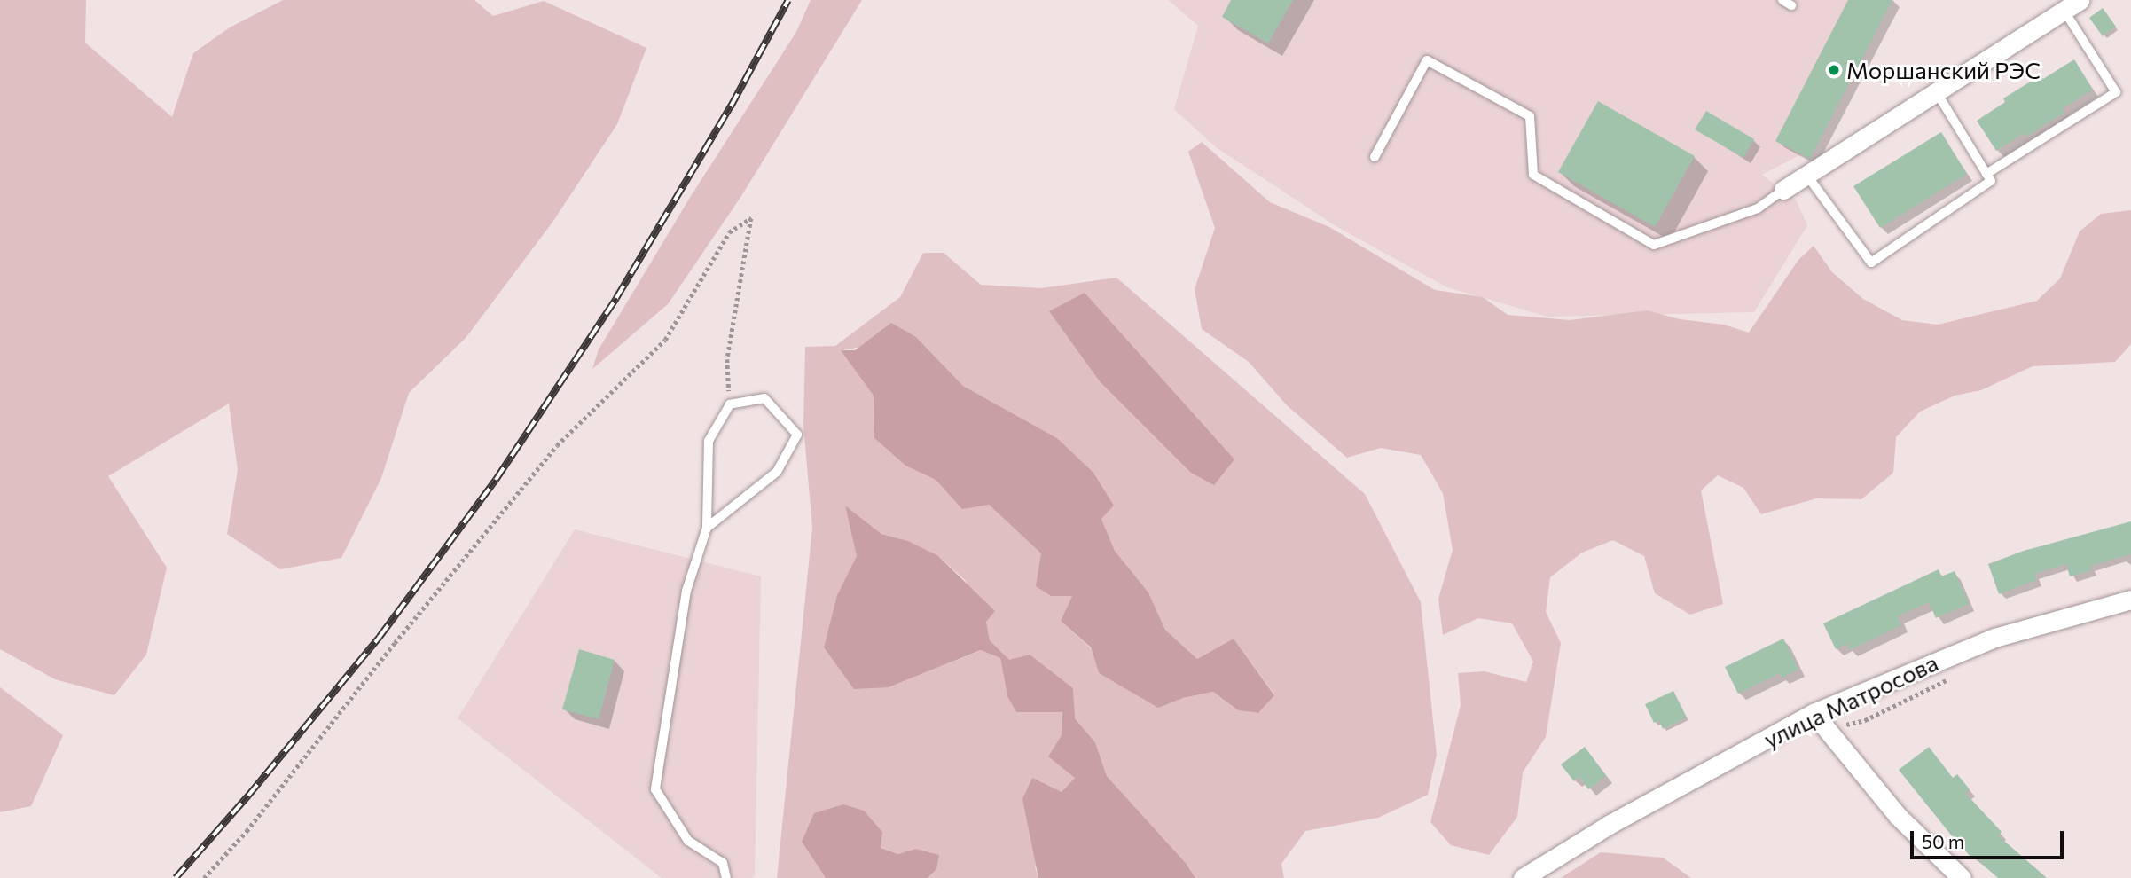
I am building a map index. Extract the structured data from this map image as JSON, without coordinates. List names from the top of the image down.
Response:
{
  "streets": {
    "street": ["улица Матросова"]
  },
  "places": ["Моршанский РЭС"],
  "scale_bar": "50 m"
}
